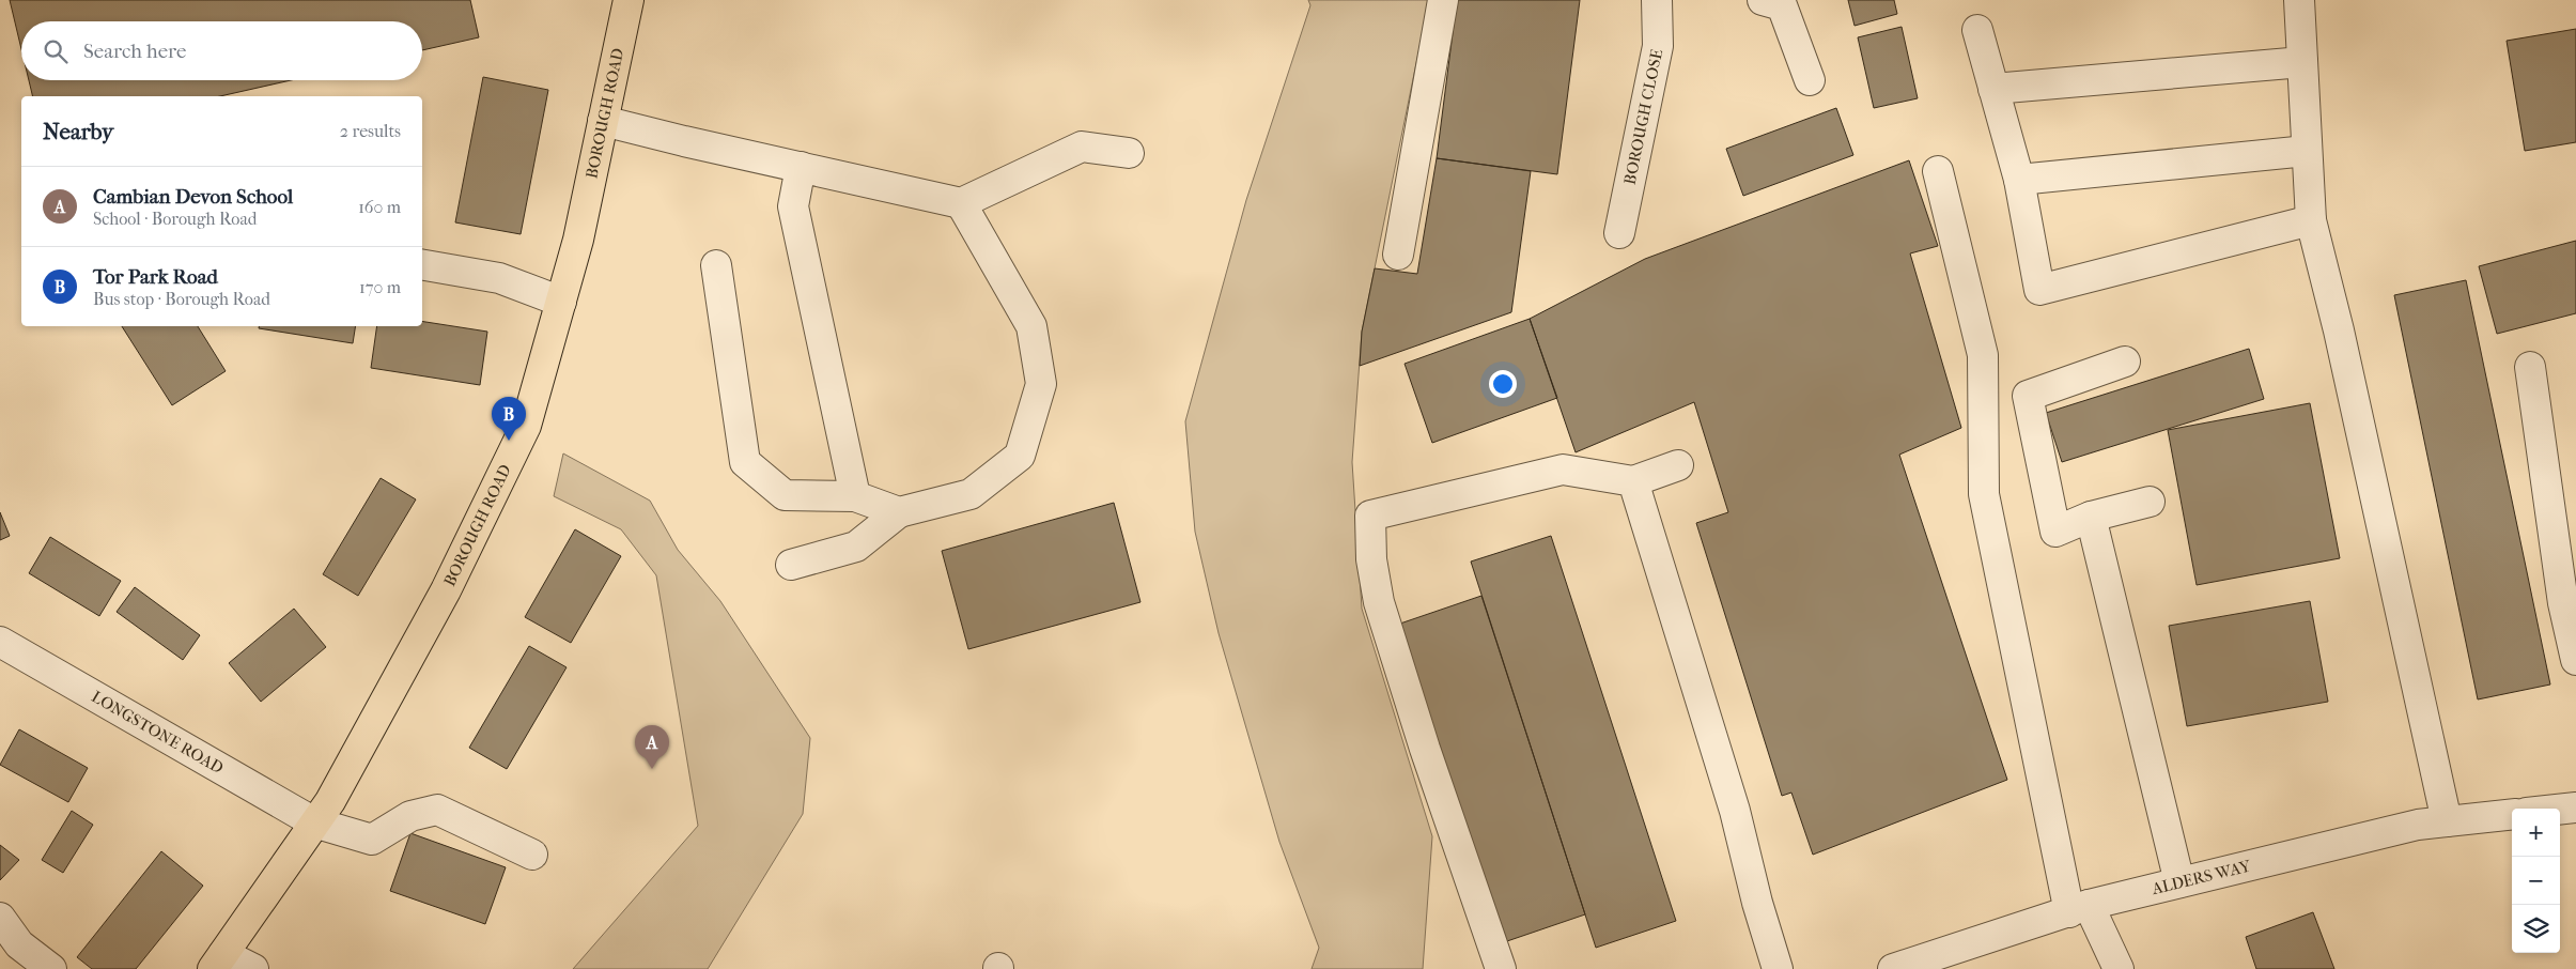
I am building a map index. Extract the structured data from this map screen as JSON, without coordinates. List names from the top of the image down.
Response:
{
  "streets": {
    "main road": ["BOROUGH ROAD"],
    "street": ["BOROUGH CLOSE", "LONGSTONE ROAD", "ALDERS WAY"]
  },
  "crossings": [
    ["BOROUGH ROAD", "LONGSTONE ROAD"]
  ],
  "page": {
    "search": "Search here",
    "heading": ["Nearby", "2 results"],
    "list": [
      {
        "mark": "A",
        "name": "Cambian Devon School",
        "note": "School · Borough Road",
        "value": "160 m"
      },
      {
        "mark": "B",
        "name": "Tor Park Road",
        "note": "Bus stop · Borough Road",
        "value": "170 m"
      }
    ],
    "pins": ["B", "A"],
    "map_buttons": ["+", "−"]
  }
}
